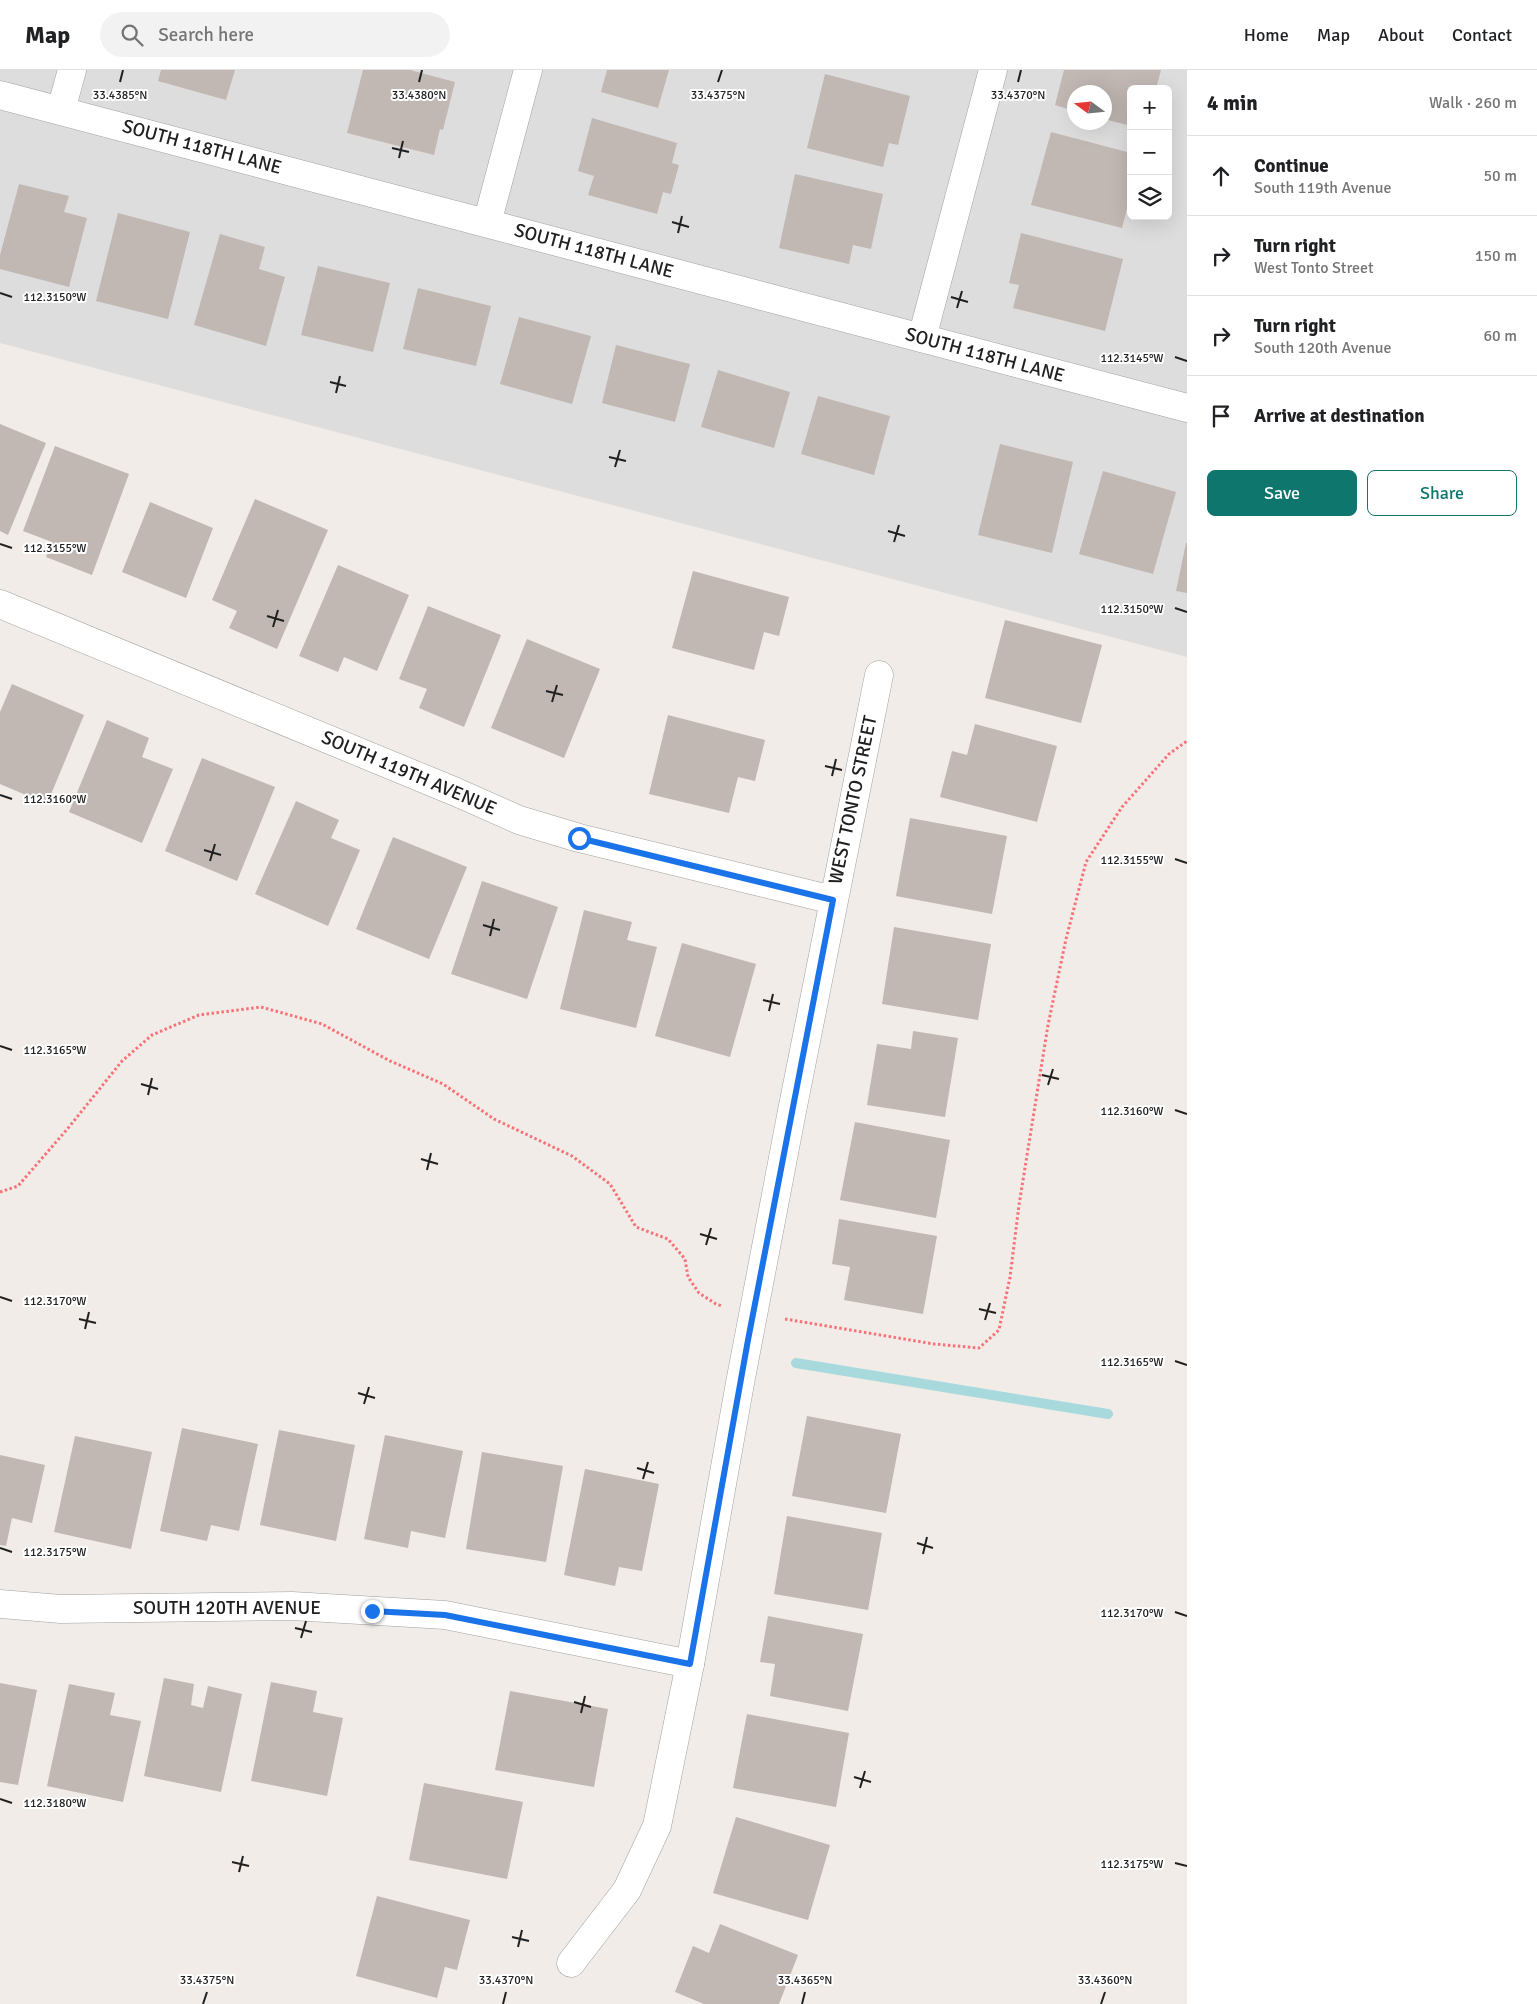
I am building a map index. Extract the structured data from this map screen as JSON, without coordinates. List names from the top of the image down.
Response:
{
  "streets": {
    "street": [
      "SOUTH 118TH LANE",
      "SOUTH 119TH AVENUE",
      "WEST TONTO STREET",
      "SOUTH 120TH AVENUE"
    ]
  },
  "crossings": [
    ["SOUTH 119TH AVENUE", "WEST TONTO STREET"],
    ["WEST TONTO STREET", "SOUTH 120TH AVENUE"]
  ],
  "north": "left",
  "page": {
    "header": "Map",
    "search": "Search here",
    "nav": [
      "Home",
      "Map",
      "About",
      "Contact"
    ],
    "heading": ["4 min", "Walk · 260 m"],
    "map_buttons": ["+", "−"],
    "list": [
      ["Continue", "South 119th Avenue", "50 m"],
      ["Turn right", "West Tonto Street", "150 m"],
      ["Turn right", "South 120th Avenue", "60 m"],
      "Arrive at destination"
    ],
    "buttons": ["Save", "Share"]
  },
  "coordinates": [
    "33.4385°N",
    "33.4380°N",
    "33.4375°N",
    "33.4370°N",
    "112.3150°W",
    "112.3145°W",
    "112.3155°W",
    "112.3160°W",
    "112.3165°W",
    "112.3170°W",
    "112.3175°W",
    "112.3180°W",
    "33.4365°N",
    "33.4360°N"
  ]
}
